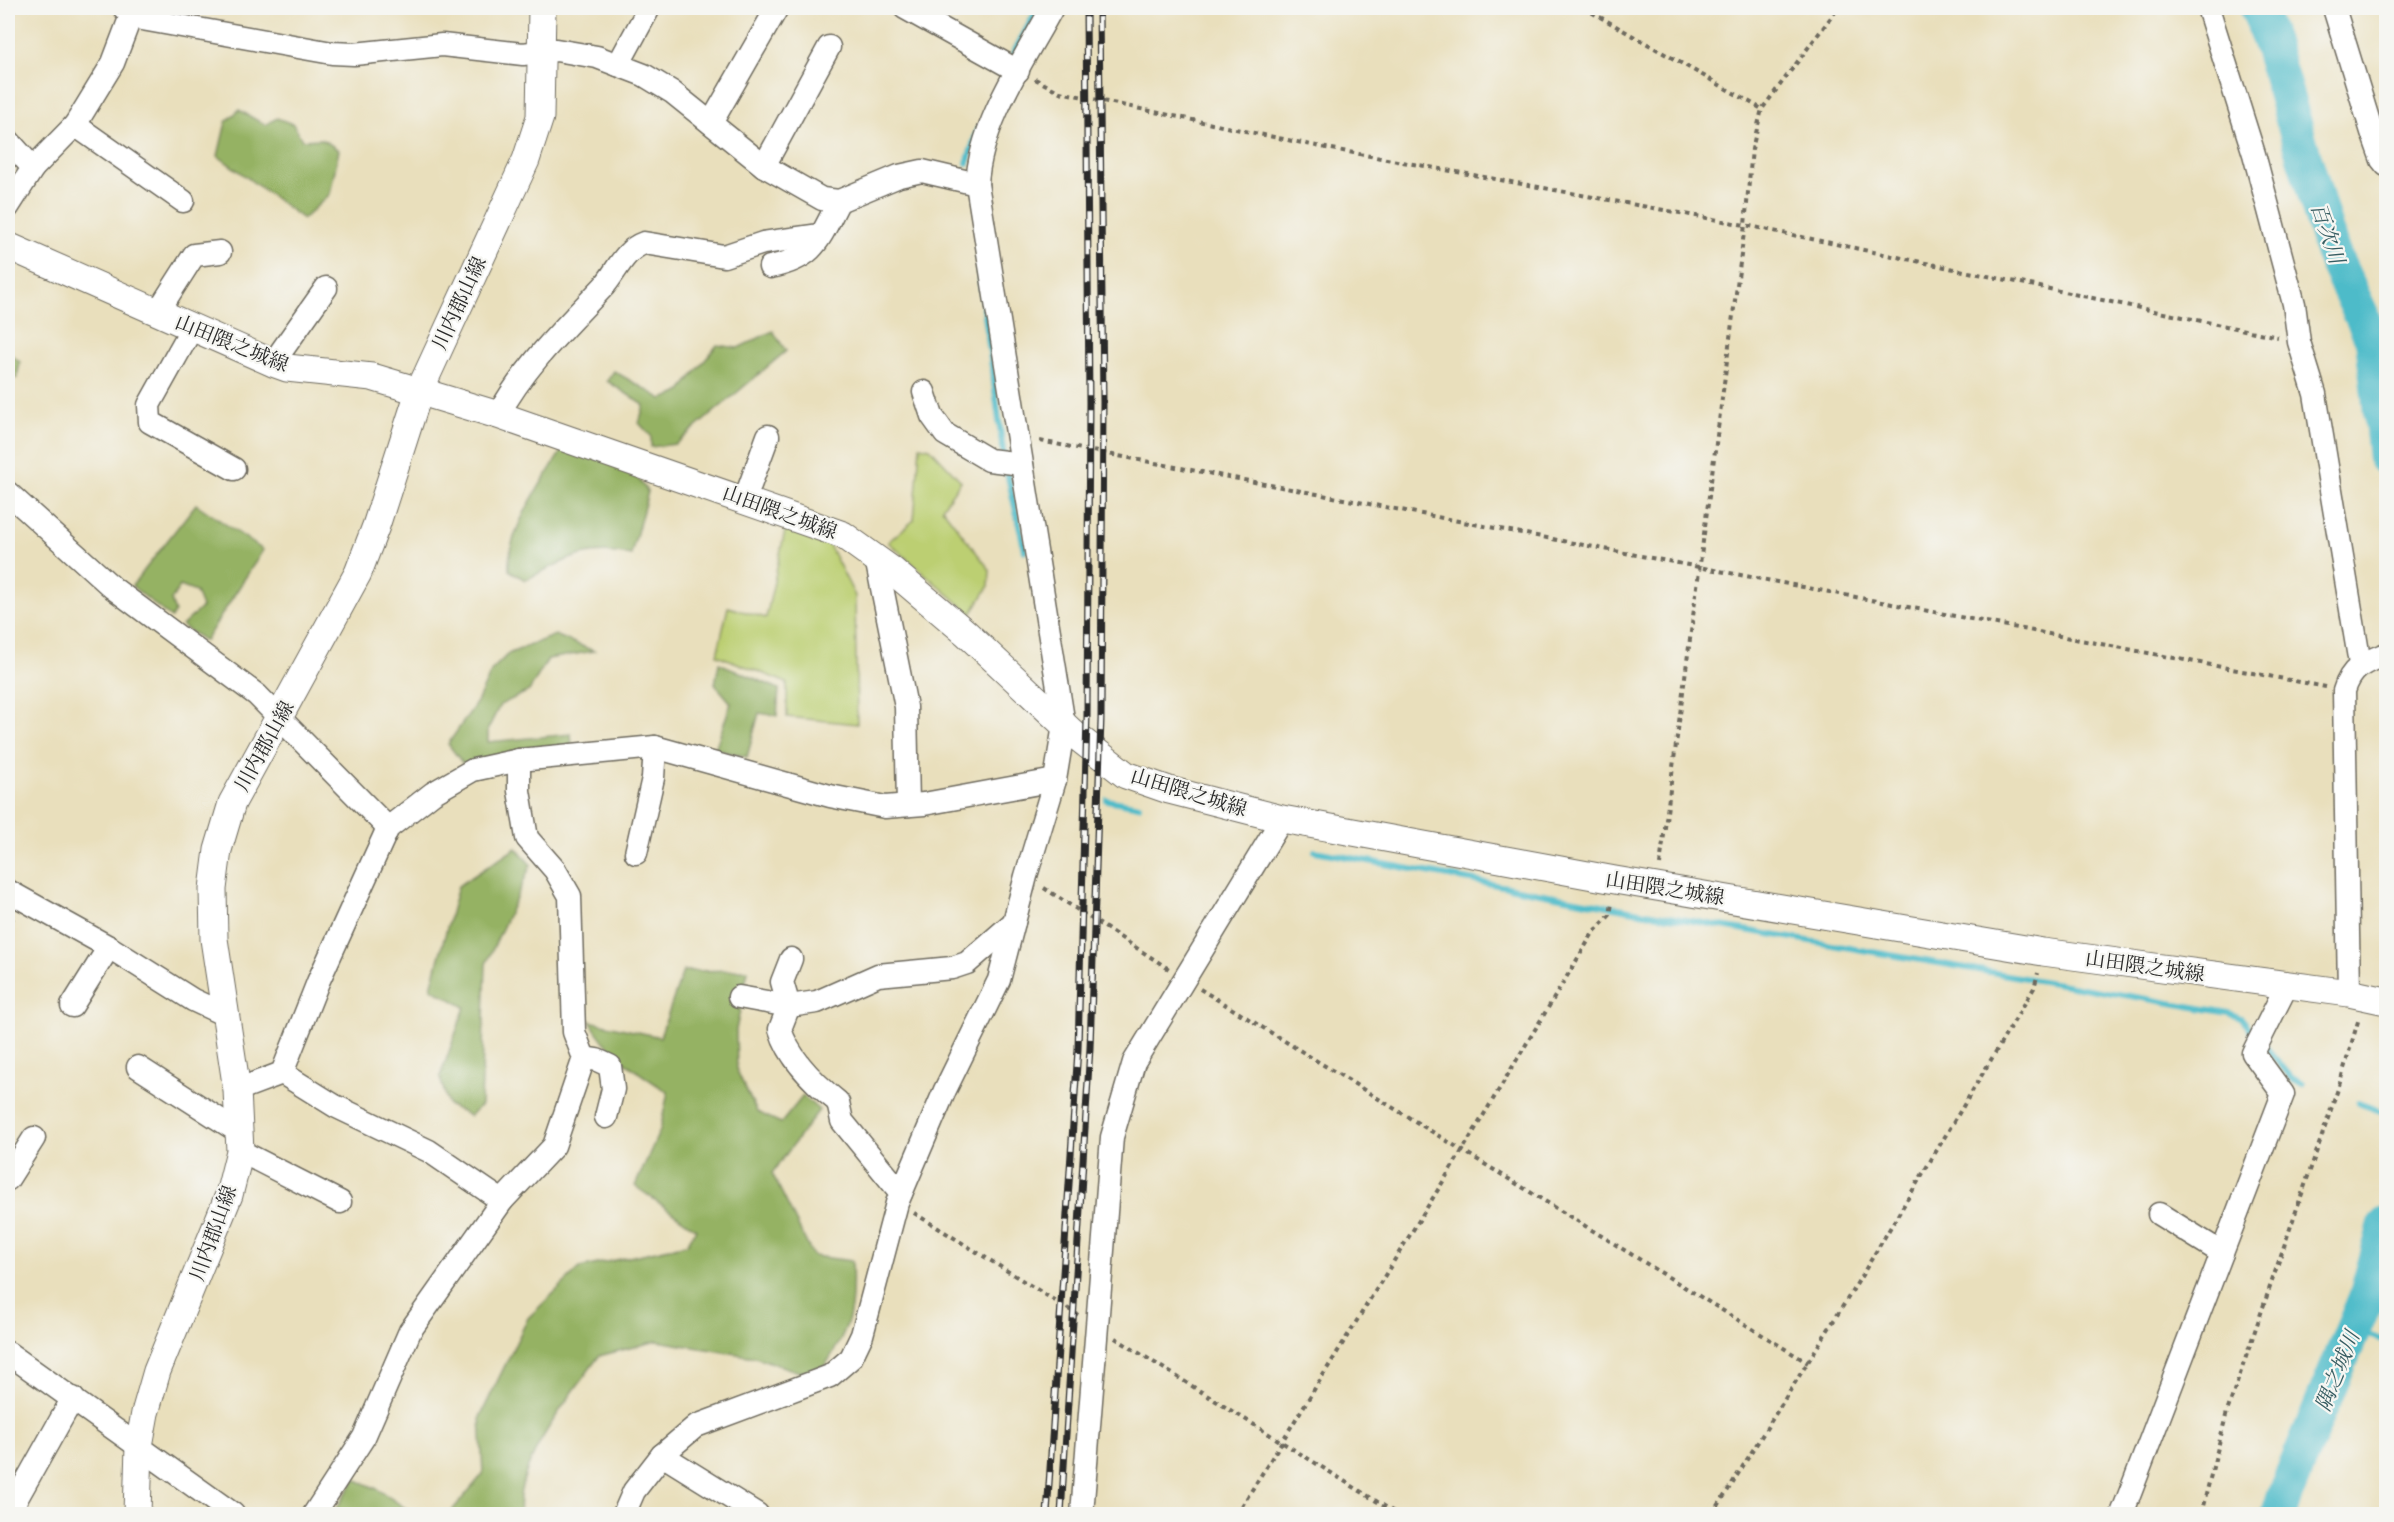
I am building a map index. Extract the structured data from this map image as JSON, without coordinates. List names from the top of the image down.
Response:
{
  "streets": {
    "main road": ["川内郡山線", "山田隈之城線"]
  },
  "crossings": [
    ["川内郡山線", "山田隈之城線"]
  ],
  "water": ["百次川", "隅之城川"]
}
